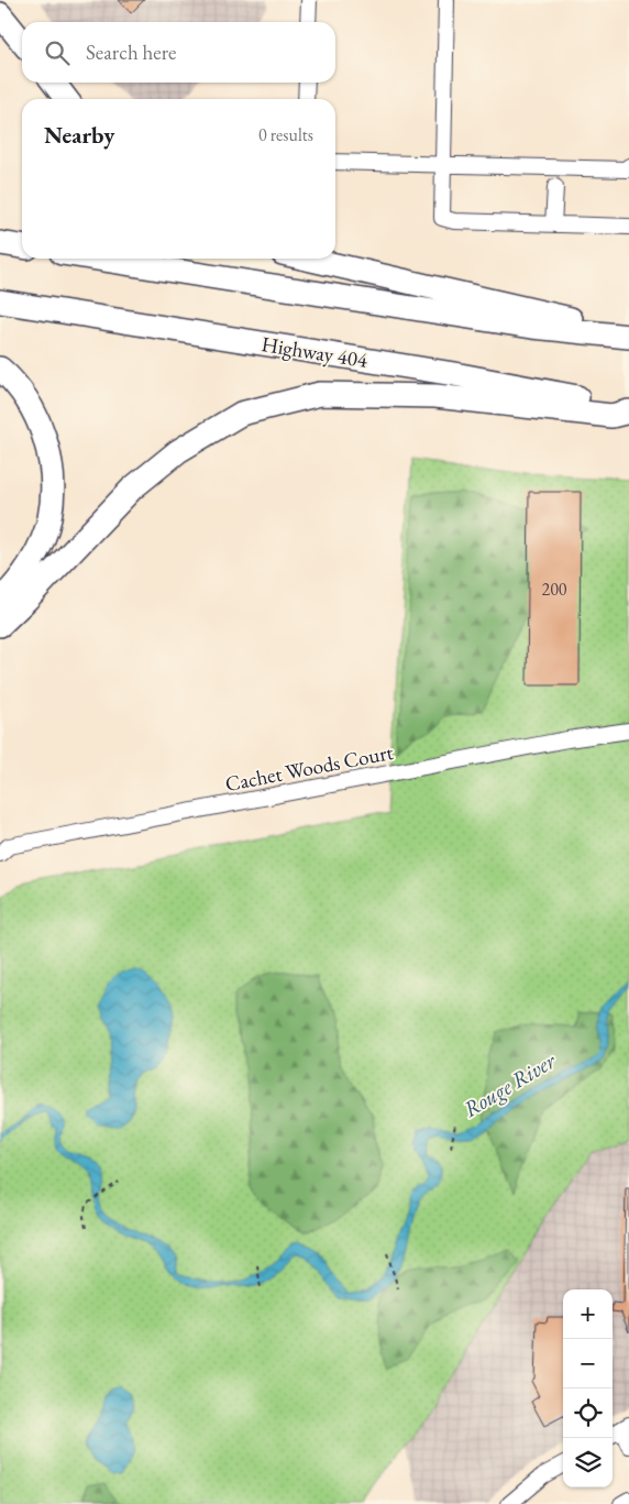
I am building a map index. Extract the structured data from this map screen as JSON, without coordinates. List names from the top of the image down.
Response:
{
  "streets": {
    "highway": ["Highway 404"],
    "street": ["Cachet Woods Court"]
  },
  "water": ["Rouge River"],
  "house_numbers": ["200"],
  "page": {
    "search": "Search here",
    "heading": ["Nearby", "0 results"],
    "map_buttons": ["+", "−"]
  }
}
